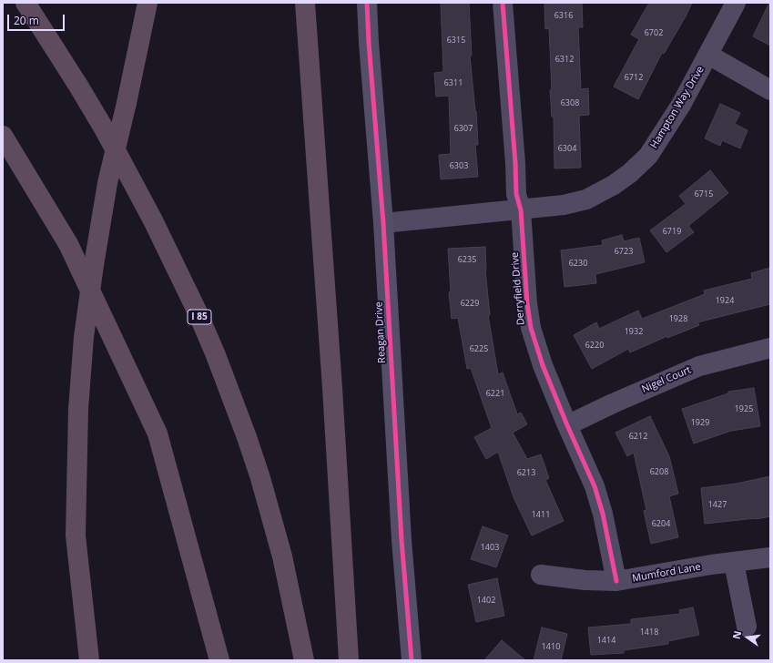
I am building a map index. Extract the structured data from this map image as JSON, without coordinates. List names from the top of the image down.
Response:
{
  "streets": {
    "highway": ["I 85"],
    "street": [
      "Hampton Way Drive",
      "Derryfield Drive",
      "Reagan Drive",
      "Nigel Court",
      "Mumford Lane"
    ]
  },
  "crossings": [
    ["Hampton Way Drive", "Derryfield Drive"],
    ["Hampton Way Drive", "Reagan Drive"],
    ["Derryfield Drive", "Nigel Court"],
    ["Derryfield Drive", "Mumford Lane"]
  ],
  "house_numbers": [
    "6316",
    "6702",
    "6315",
    "6312",
    "6712",
    "6311",
    "6308",
    "6307",
    "6304",
    "6303",
    "6715",
    "6719",
    "6723",
    "6235",
    "6230",
    "1924",
    "6229",
    "1928",
    "1932",
    "6220",
    "6225",
    "6221",
    "1925",
    "1929",
    "6212",
    "6208",
    "6213",
    "1427",
    "1411",
    "6204",
    "1403",
    "1402",
    "1418",
    "1414",
    "1410"
  ],
  "scale_bar": "20 m",
  "north": "left"
}
